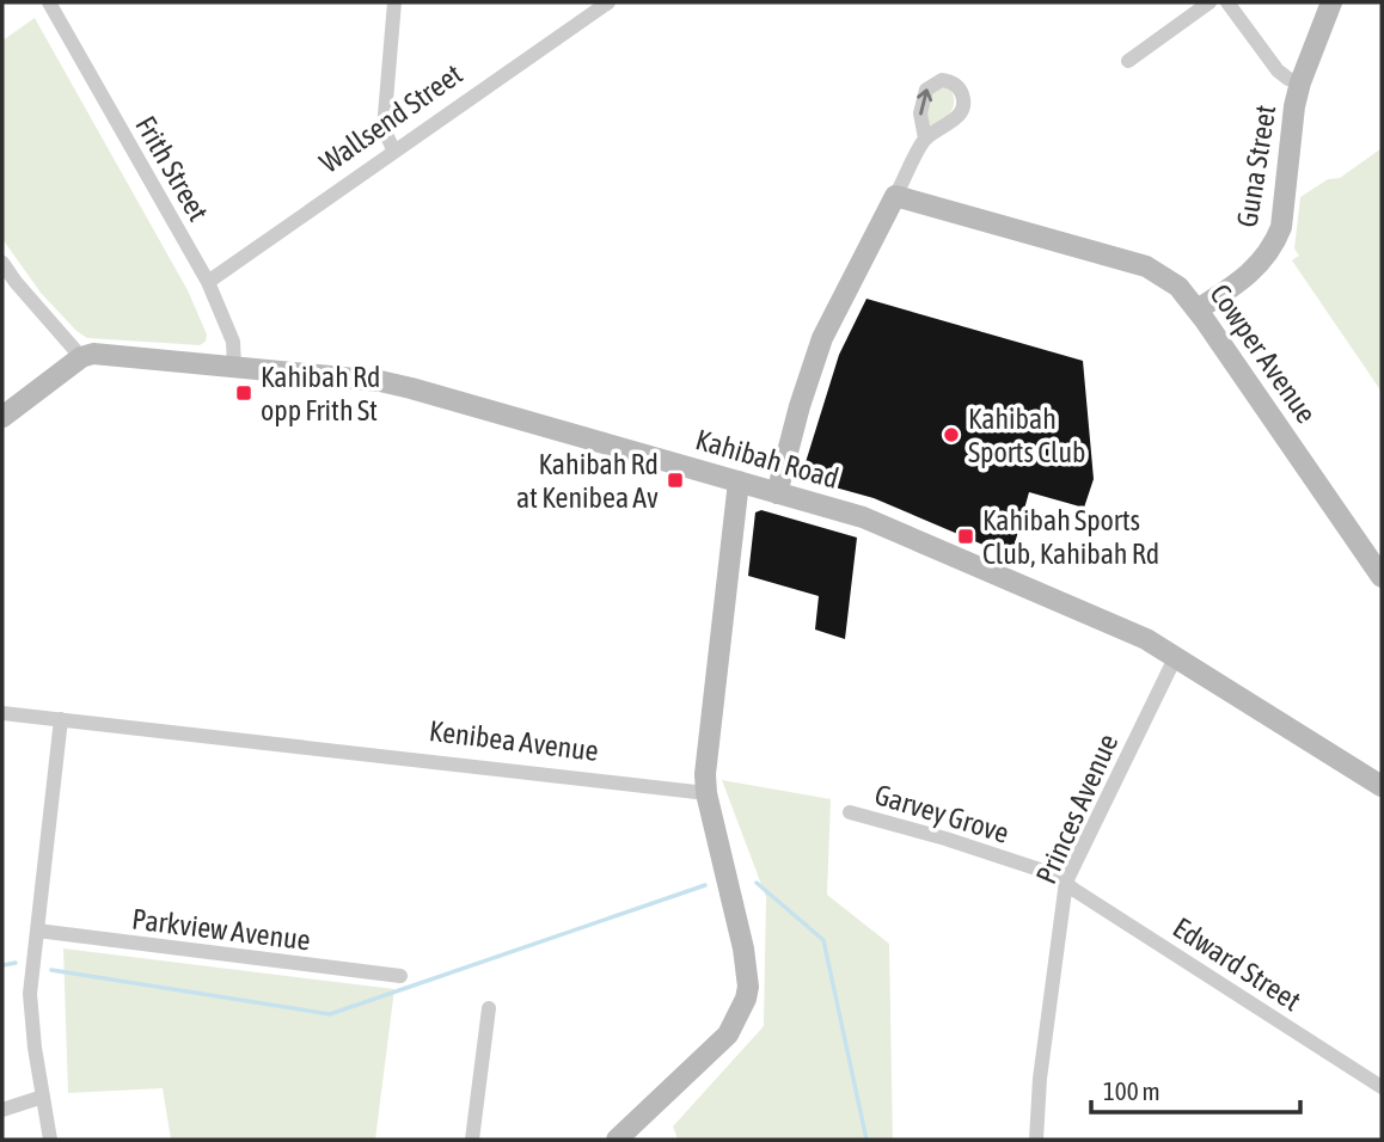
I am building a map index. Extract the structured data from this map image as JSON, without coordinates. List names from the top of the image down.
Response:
{
  "streets": {
    "main road": ["Guna Street", "Cowper Avenue", "Kahibah Road"],
    "street": [
      "Wallsend Street",
      "Frith Street",
      "Kenibea Avenue",
      "Princes Avenue",
      "Garvey Grove",
      "Parkview Avenue",
      "Edward Street"
    ]
  },
  "crossings": [
    ["Wallsend Street", "Frith Street"],
    ["Guna Street", "Cowper Avenue"],
    ["Frith Street", "Kahibah Road"],
    ["Kahibah Road", "Princes Avenue"],
    ["Princes Avenue", "Garvey Grove"],
    ["Princes Avenue", "Edward Street"],
    ["Garvey Grove", "Edward Street"]
  ],
  "places": {
    "transit": ["Kahibah Rd opp Frith St", "Kahibah Rd at Kenibea Av", "Kahibah Sports Club, Kahibah Rd"],
    "other": ["Kahibah Sports Club"]
  },
  "scale_bar": "100 m"
}
